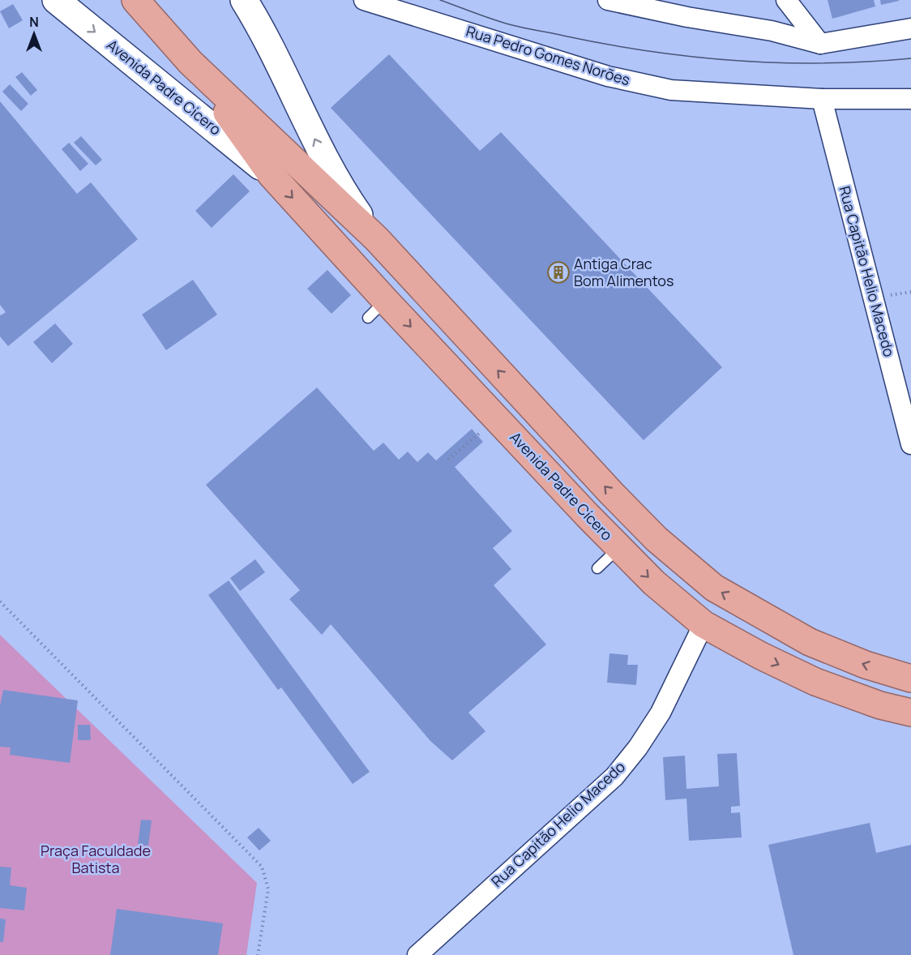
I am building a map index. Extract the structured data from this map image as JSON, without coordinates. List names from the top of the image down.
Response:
{
  "streets": {
    "highway": ["Avenida Padre Cícero"],
    "street": ["Rua Pedro Gomes Norões", "Rua Capitão Helio Macedo"]
  },
  "crossings": [
    ["Rua Pedro Gomes Norões", "Rua Capitão Helio Macedo"],
    ["Avenida Padre Cícero", "Rua Capitão Helio Macedo"]
  ],
  "parks": ["Praça Faculdade Batista"],
  "places": {
    "building": ["Antiga Crac Bom Alimentos"]
  },
  "north": "top"
}
